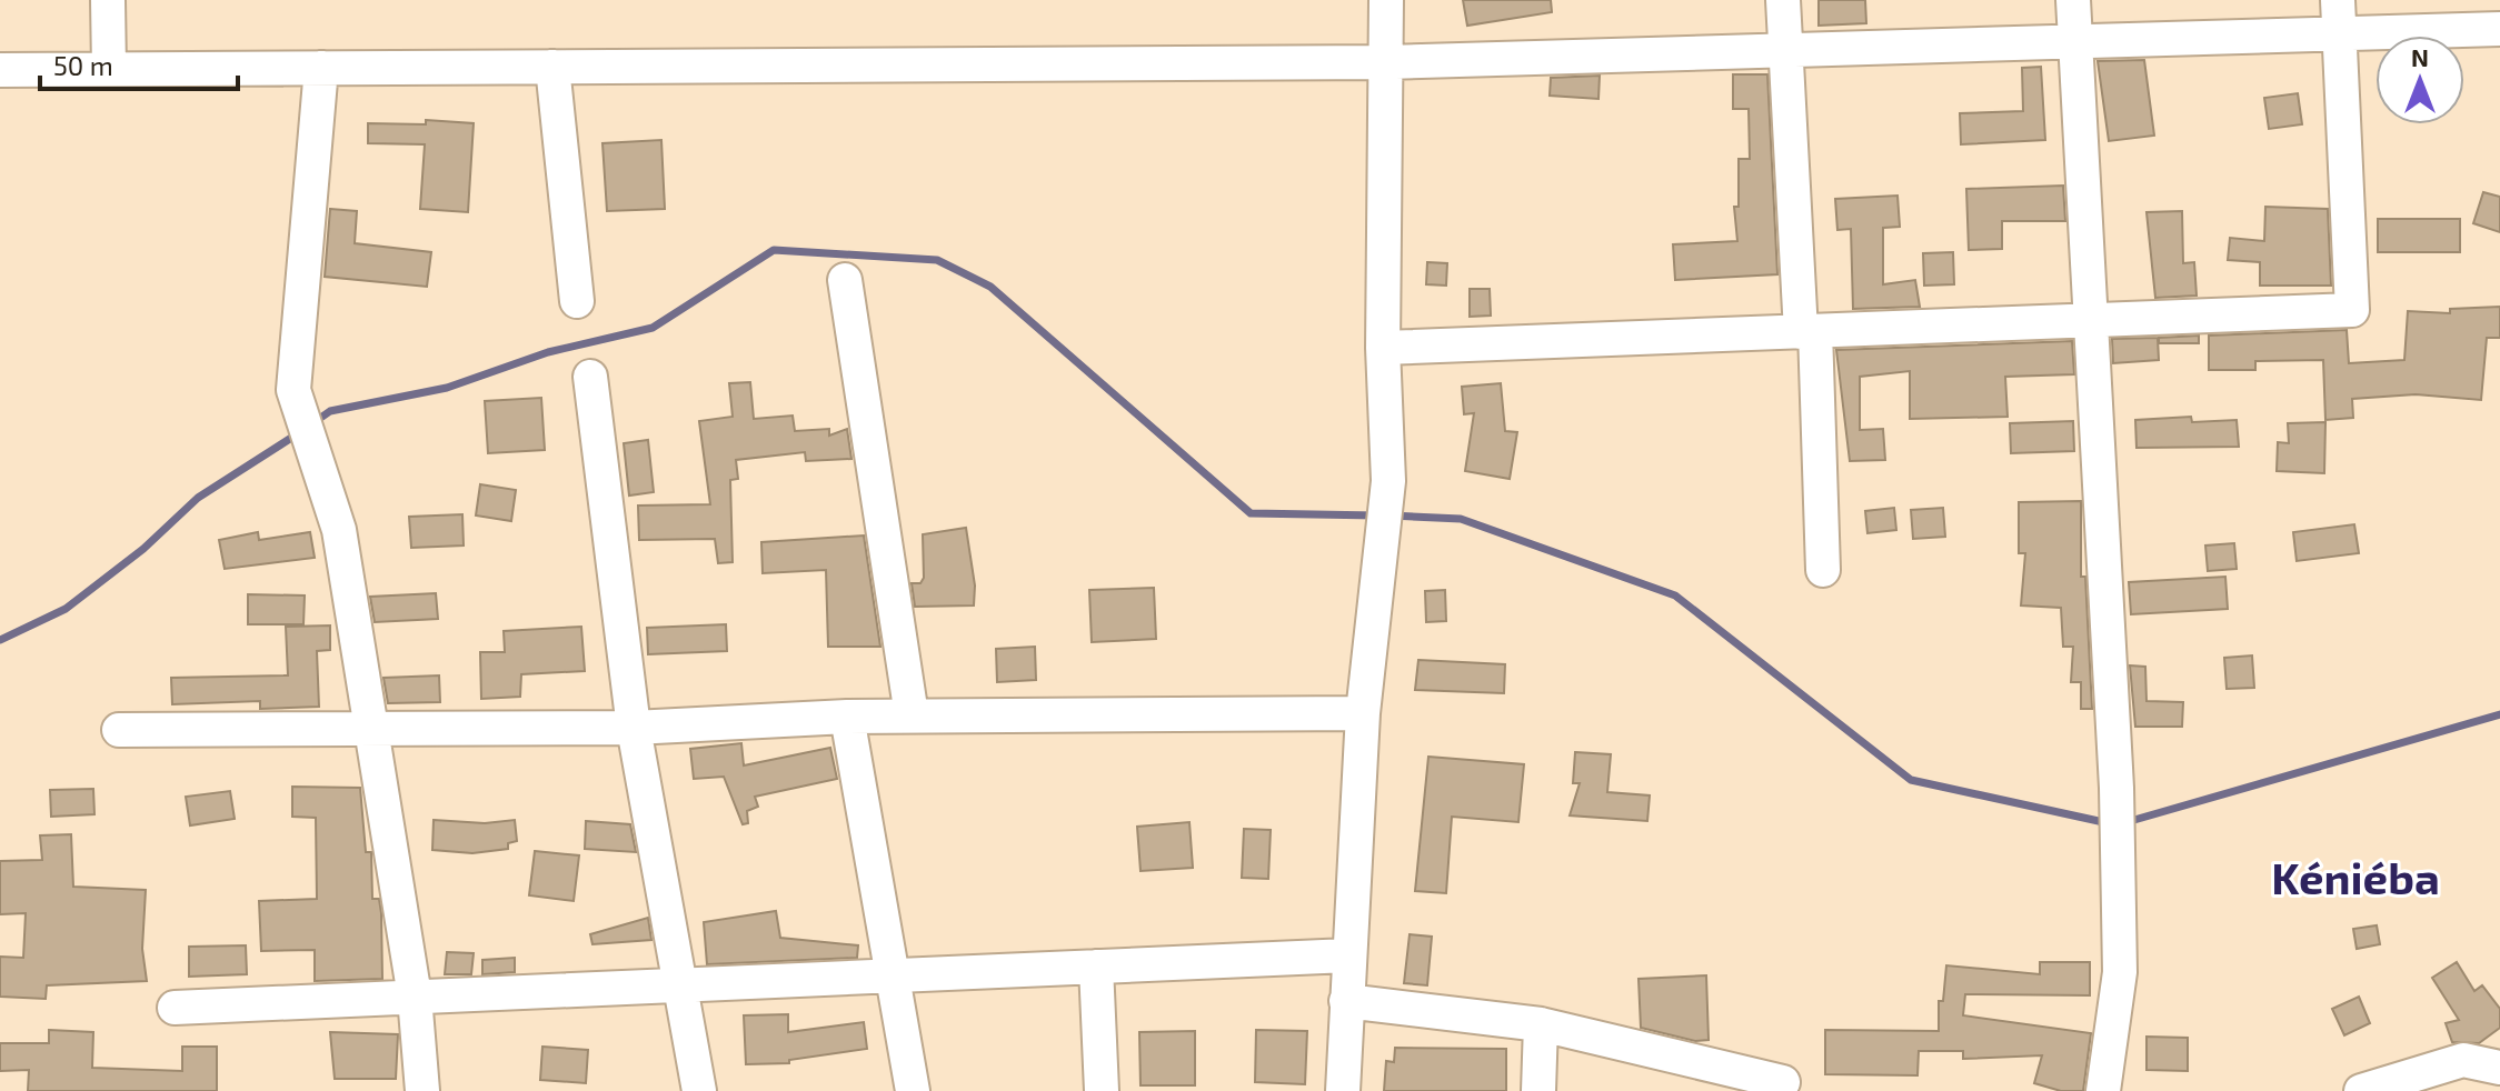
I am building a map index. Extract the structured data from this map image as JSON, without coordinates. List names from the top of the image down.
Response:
{
  "districts": ["Kéniéba"],
  "scale_bar": "50 m",
  "north": "top"
}
